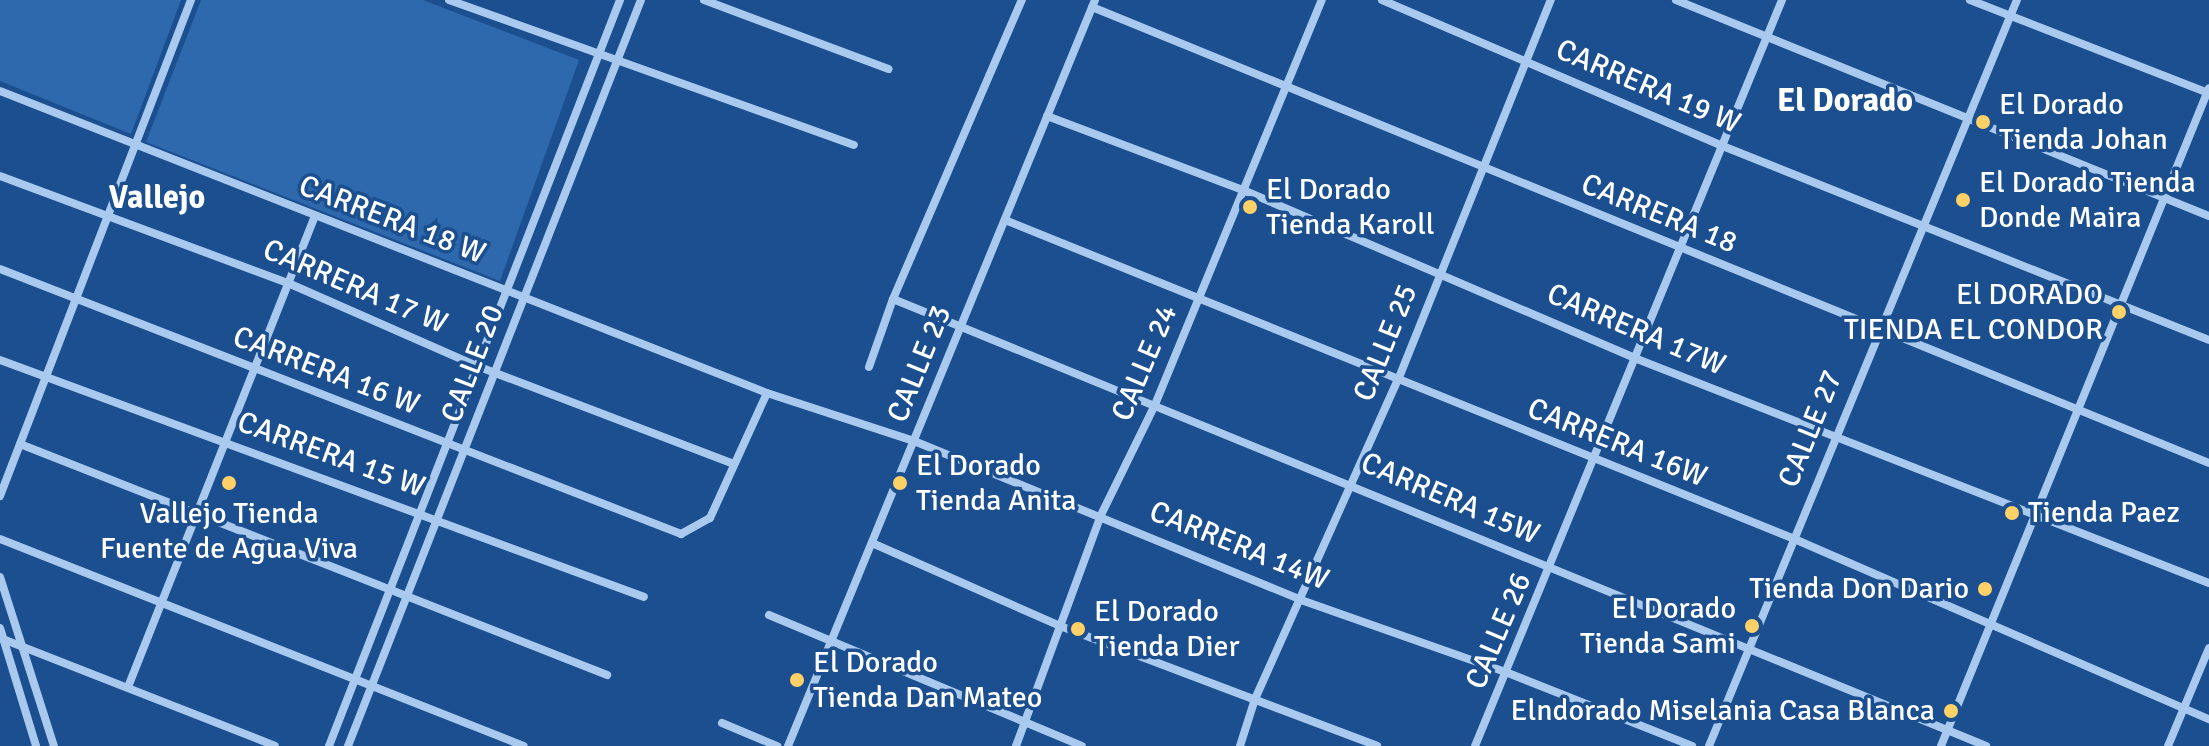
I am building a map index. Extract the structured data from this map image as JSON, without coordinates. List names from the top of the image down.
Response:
{
  "streets": {
    "street": [
      "CARRERA 19 W",
      "CARRERA 18",
      "CARRERA 18 W",
      "CARRERA 17 W",
      "CARRERA 17W",
      "CALLE 25",
      "CALLE 24",
      "CALLE 20",
      "CALLE 23",
      "CARRERA 16 W",
      "CALLE 27",
      "CARRERA 16W",
      "CARRERA 15 W",
      "CARRERA 15W",
      "CARRERA 14W",
      "CALLE 26"
    ]
  },
  "crossings": [
    ["CARRERA 19 W", "CALLE 25"],
    ["CARRERA 19 W", "CALLE 27"],
    ["CARRERA 19 W", "CALLE 26"],
    ["CARRERA 18", "CALLE 25"],
    ["CARRERA 18", "CALLE 24"],
    ["CARRERA 18", "CALLE 23"],
    ["CARRERA 18", "CALLE 27"],
    ["CARRERA 18", "CALLE 26"],
    ["CARRERA 18 W", "CALLE 20"],
    ["CARRERA 18 W", "CARRERA 14W"],
    ["CARRERA 17 W", "CALLE 20"],
    ["CARRERA 17 W", "CARRERA 16 W"],
    ["CARRERA 17W", "CALLE 25"],
    ["CARRERA 17W", "CALLE 24"],
    ["CARRERA 17W", "CALLE 23"],
    ["CARRERA 17W", "CALLE 27"],
    ["CARRERA 17W", "CALLE 26"],
    ["CALLE 25", "CARRERA 16W"],
    ["CALLE 25", "CARRERA 15W"],
    ["CALLE 25", "CARRERA 14W"],
    ["CALLE 24", "CARRERA 16W"],
    ["CALLE 24", "CARRERA 15W"],
    ["CALLE 24", "CARRERA 14W"],
    ["CALLE 20", "CARRERA 16 W"],
    ["CALLE 20", "CARRERA 15 W"],
    ["CALLE 23", "CARRERA 16W"],
    ["CALLE 23", "CARRERA 15W"],
    ["CALLE 23", "CARRERA 14W"],
    ["CALLE 27", "CARRERA 16W"],
    ["CALLE 27", "CARRERA 15W"],
    ["CARRERA 16W", "CALLE 26"],
    ["CARRERA 15W", "CALLE 26"],
    ["CARRERA 14W", "CALLE 26"]
  ],
  "districts": ["El Dorado", "Vallejo"],
  "places": [
    "El Dorado Tienda Johan",
    "El Dorado Tienda Donde Maira",
    "El Dorado Tienda Karoll",
    "El DORADO TIENDA EL CONDOR",
    "Vallejo Tienda Fuente de Agua Viva",
    "El Dorado Tienda Anita",
    "Tienda Paez",
    "Tienda Don Dario",
    "El Dorado Tienda Sami",
    "El Dorado Tienda Dier",
    "El Dorado Tienda Dan Mateo",
    "Elndorado Miselania Casa Blanca"
  ]
}
